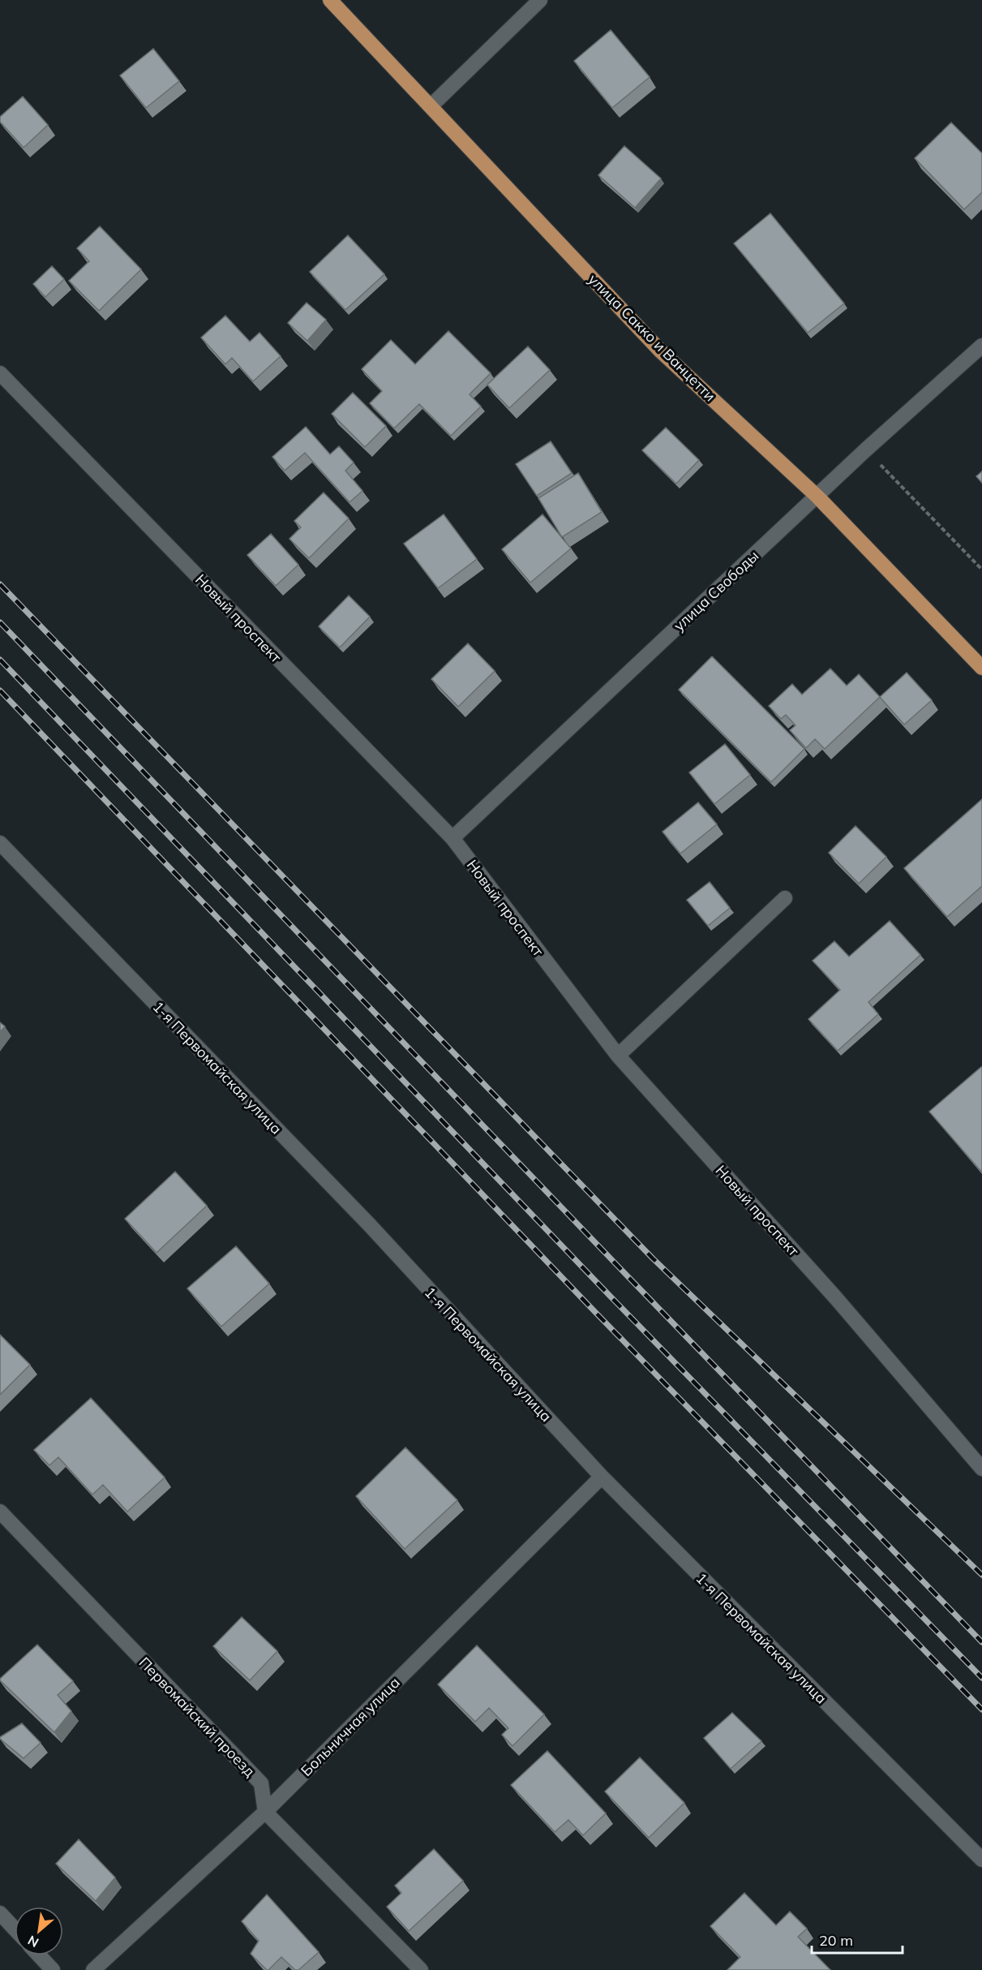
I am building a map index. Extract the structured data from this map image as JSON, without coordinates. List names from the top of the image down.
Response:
{
  "streets": {
    "main road": ["улица Сакко и Ванцетти"],
    "street": [
      "улица Свободы",
      "Новый проспект",
      "1-я Первомайская улица",
      "Первомайский проезд",
      "Больничная улица"
    ]
  },
  "crossings": [
    ["улица Сакко и Ванцетти", "улица Свободы"],
    ["улица Свободы", "Новый проспект"],
    ["1-я Первомайская улица", "Больничная улица"],
    ["Первомайский проезд", "Больничная улица"]
  ],
  "scale_bar": "20 m",
  "north": "bottom left"
}
